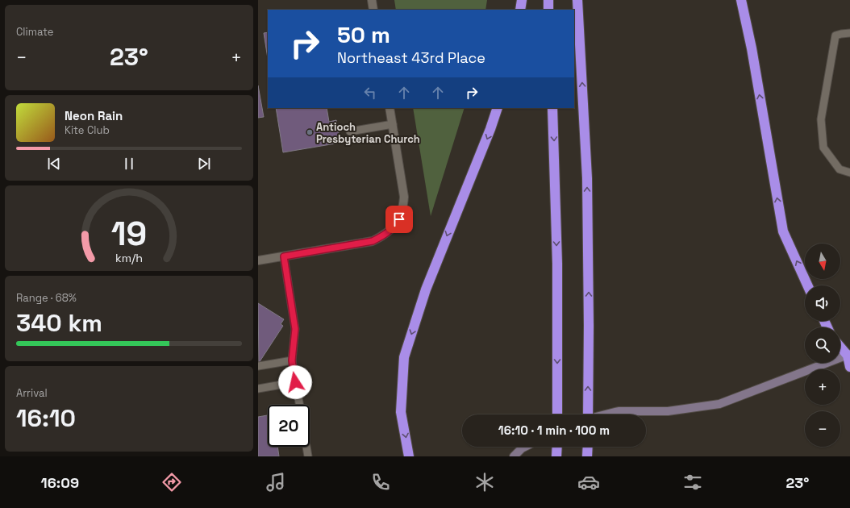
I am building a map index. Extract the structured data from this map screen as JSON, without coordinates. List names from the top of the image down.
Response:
{
  "places": ["Antioch Presbyterian Church"],
  "north": "bottom",
  "page": {
    "tile": [
      "Climate",
      ["Range · 68%", "340 km"],
      ["Arrival", "16:10"]
    ],
    "turn": ["50 m", "Northeast 43rd Place"],
    "heat": ["−", "23°", "+"],
    "song": ["Neon Rain", "Kite Club"],
    "map_buttons": ["+", "−"],
    "limit": "20",
    "trip": "16:10 · 1 min · 100 m",
    "tabs": ["16:09", "23°"],
    "gauge": ["19", "km/h"]
  }
}
